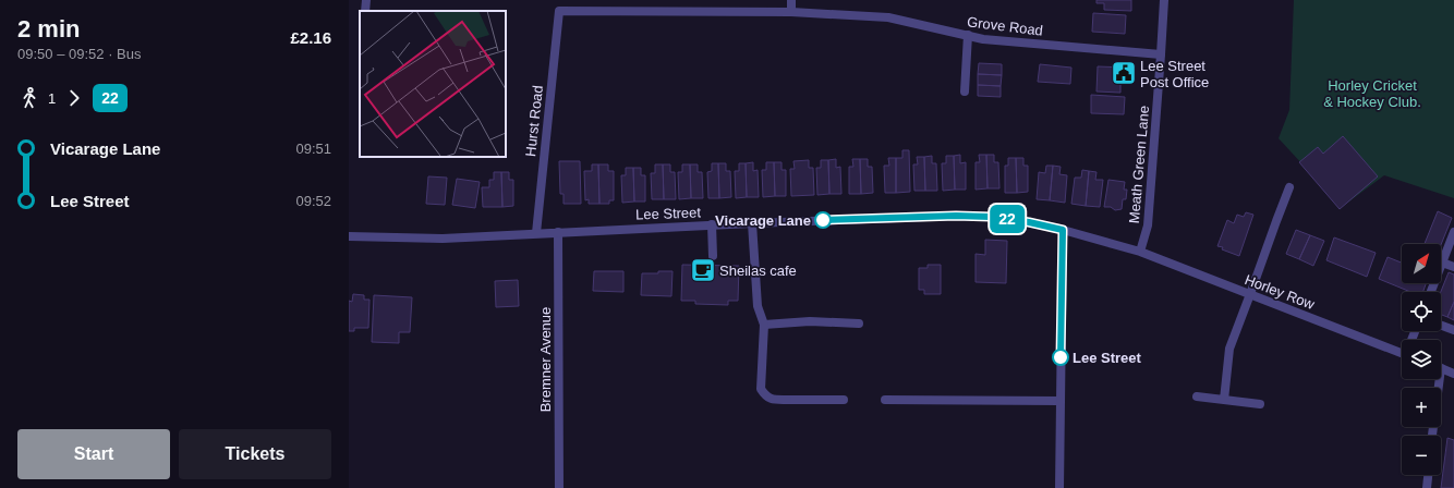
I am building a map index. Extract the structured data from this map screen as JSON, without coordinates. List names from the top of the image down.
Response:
{
  "streets": {
    "street": [
      "Grove Road",
      "Hurst Road",
      "Meath Green Lane",
      "Lee Street",
      "Horley Row",
      "Bremner Avenue"
    ]
  },
  "crossings": [
    ["Grove Road", "Hurst Road"],
    ["Grove Road", "Meath Green Lane"],
    ["Hurst Road", "Lee Street"],
    ["Meath Green Lane", "Lee Street"],
    ["Meath Green Lane", "Horley Row"],
    ["Lee Street", "Horley Row"],
    ["Lee Street", "Bremner Avenue"]
  ],
  "parks": ["Horley Cricket & Hockey Club."],
  "places": {
    "public building": ["Lee Street Post Office"],
    "other": ["Vicarage Lane", "Lee Street"],
    "cafe": ["Sheilas cafe"]
  },
  "lines": ["bus line 22"],
  "north": "top right",
  "page": {
    "heading": ["2 min", "09:50 – 09:52 · Bus", "£2.16"],
    "on_map": "22",
    "legs": ["1", "22"],
    "list": [
      {
        "name": "Vicarage Lane",
        "value": "09:51"
      },
      {
        "name": "Lee Street",
        "value": "09:52"
      }
    ],
    "map_buttons": ["+", "−"],
    "buttons": ["Start", "Tickets"]
  }
}
